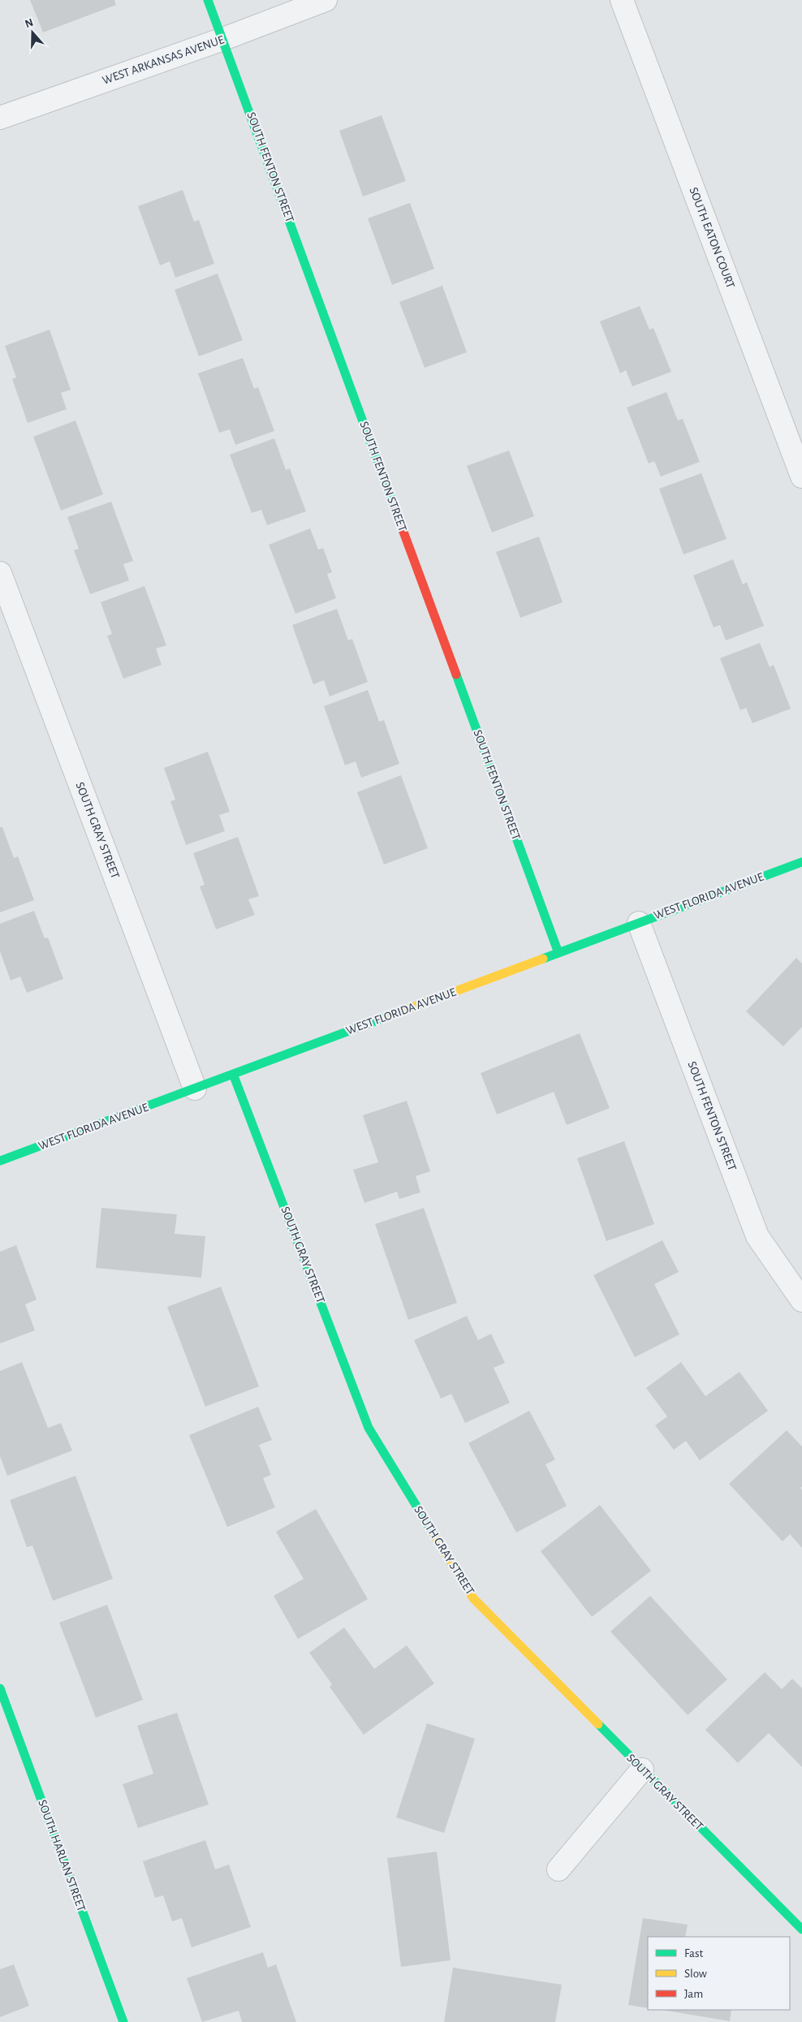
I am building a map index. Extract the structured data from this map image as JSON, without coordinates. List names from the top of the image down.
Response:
{
  "streets": {
    "street": [
      "WEST ARKANSAS AVENUE",
      "SOUTH FENTON STREET",
      "SOUTH EATON COURT",
      "SOUTH GRAY STREET",
      "WEST FLORIDA AVENUE",
      "SOUTH HARLAN STREET"
    ]
  },
  "crossings": [
    ["WEST ARKANSAS AVENUE", "SOUTH FENTON STREET"],
    ["SOUTH FENTON STREET", "WEST FLORIDA AVENUE"],
    ["SOUTH GRAY STREET", "WEST FLORIDA AVENUE"]
  ],
  "legend": ["Fast", "Slow", "Jam"],
  "north": "top"
}
